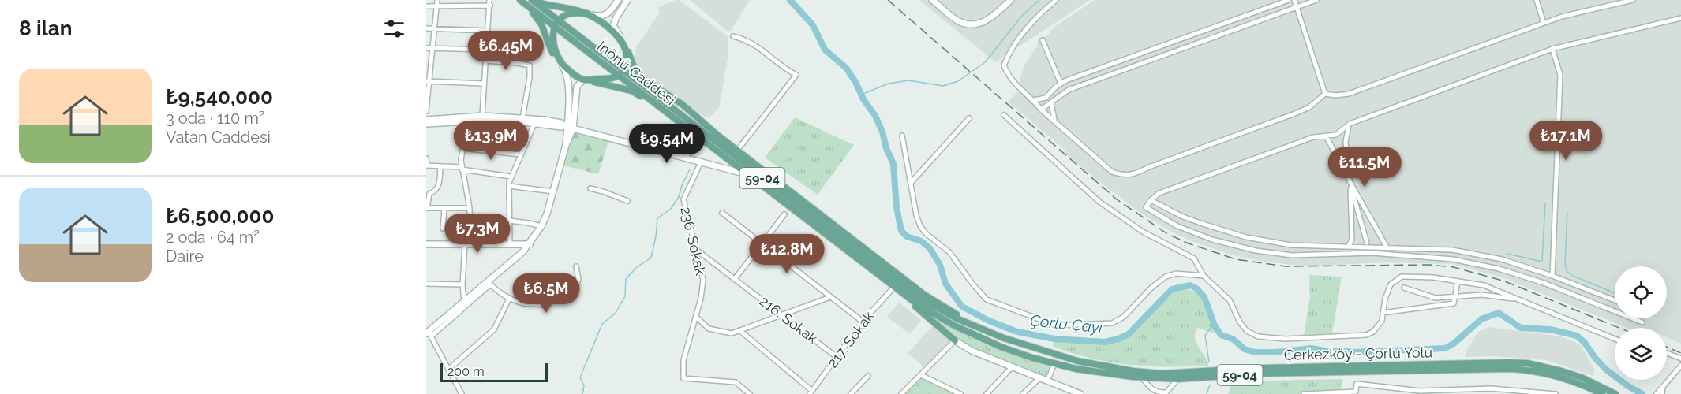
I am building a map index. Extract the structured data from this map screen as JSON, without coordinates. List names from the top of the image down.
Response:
{
  "streets": {
    "main road": ["İnönü Caddesi", "59-04", "Çerkezköy - Çorlu Yolu"],
    "street": ["236. Sokak", "216. Sokak", "217. Sokak"]
  },
  "crossings": [
    ["İnönü Caddesi", "59-04"],
    ["İnönü Caddesi", "217. Sokak"],
    ["59-04", "217. Sokak"],
    ["59-04", "Çerkezköy - Çorlu Yolu"],
    ["236. Sokak", "216. Sokak"],
    ["216. Sokak", "217. Sokak"]
  ],
  "water": ["Çorlu Çayı"],
  "scale_bar": "200 m",
  "page": {
    "heading": "8 ilan",
    "price": [
      "₺6.45M",
      "₺13.9M",
      "₺17.1M",
      "₺9.54M",
      "₺11.5M",
      "₺7.3M",
      "₺12.8M",
      "₺6.5M"
    ],
    "list": [
      {
        "name": "₺9,540,000",
        "note": "3 oda · 110 m² · Vatan Caddesi"
      },
      {
        "name": "₺6,500,000",
        "note": "2 oda · 64 m² · Daire"
      }
    ],
    "scale": "200 m"
  }
}
